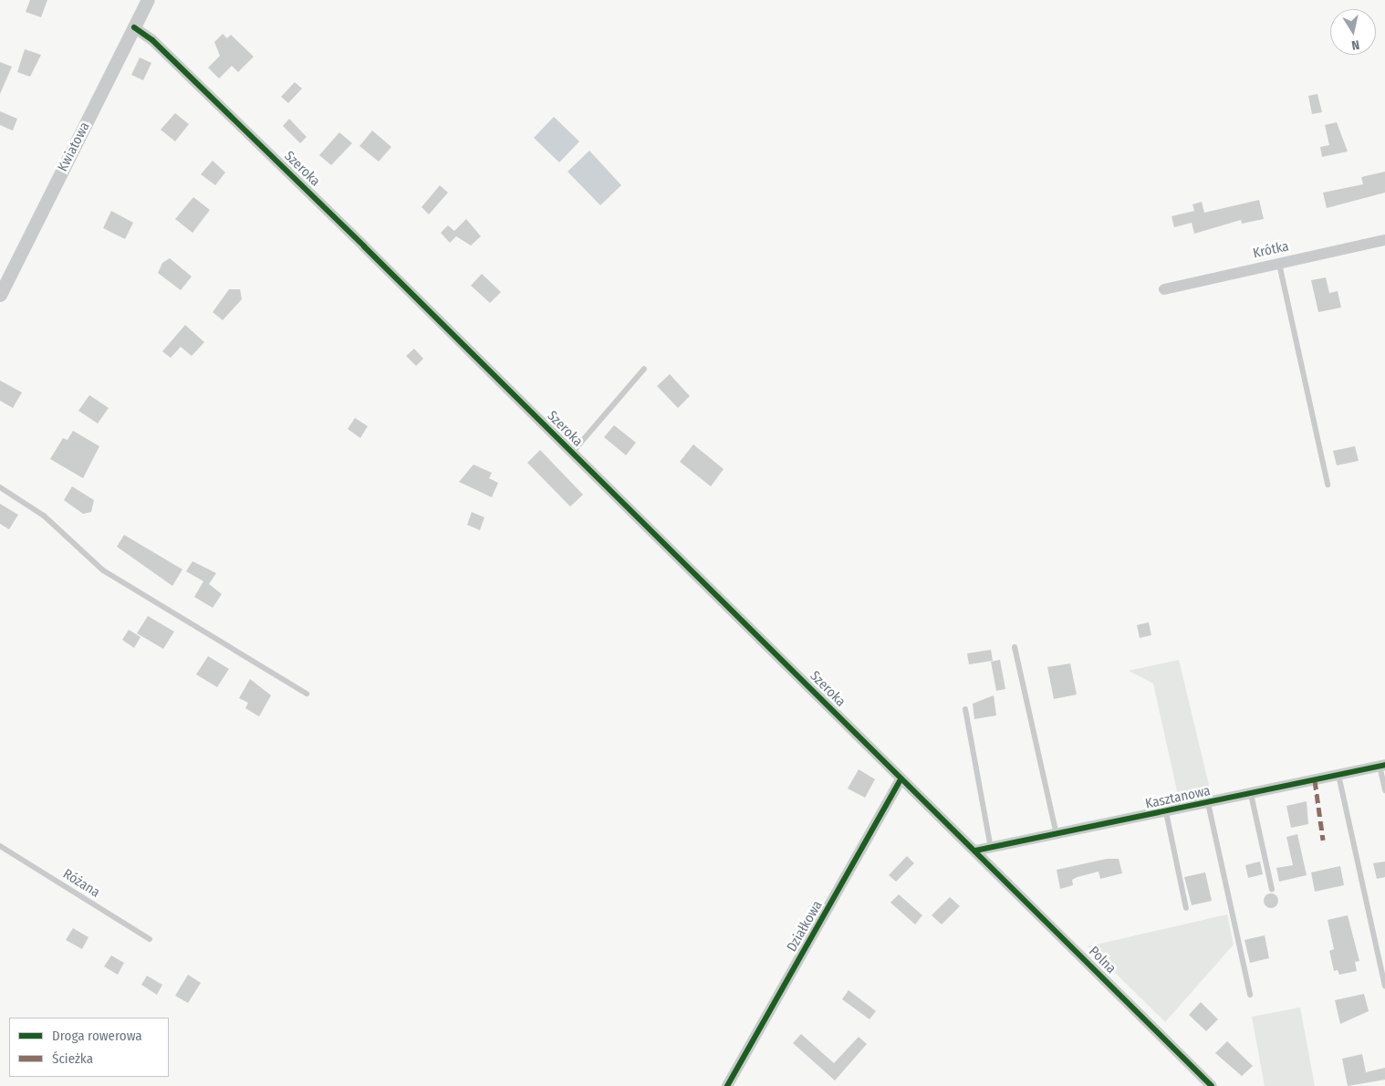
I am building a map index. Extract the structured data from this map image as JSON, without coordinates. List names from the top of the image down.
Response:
{
  "streets": {
    "street": [
      "Kwiatowa",
      "Szeroka",
      "Krótka",
      "Kasztanowa",
      "Działkowa",
      "Polna"
    ],
    "lane": ["Różana"]
  },
  "crossings": [
    ["Kwiatowa", "Szeroka"],
    ["Szeroka", "Kasztanowa"],
    ["Szeroka", "Działkowa"],
    ["Szeroka", "Polna"],
    ["Kasztanowa", "Polna"]
  ],
  "legend": ["Droga rowerowa", "Ścieżka"],
  "north": "bottom"
}
